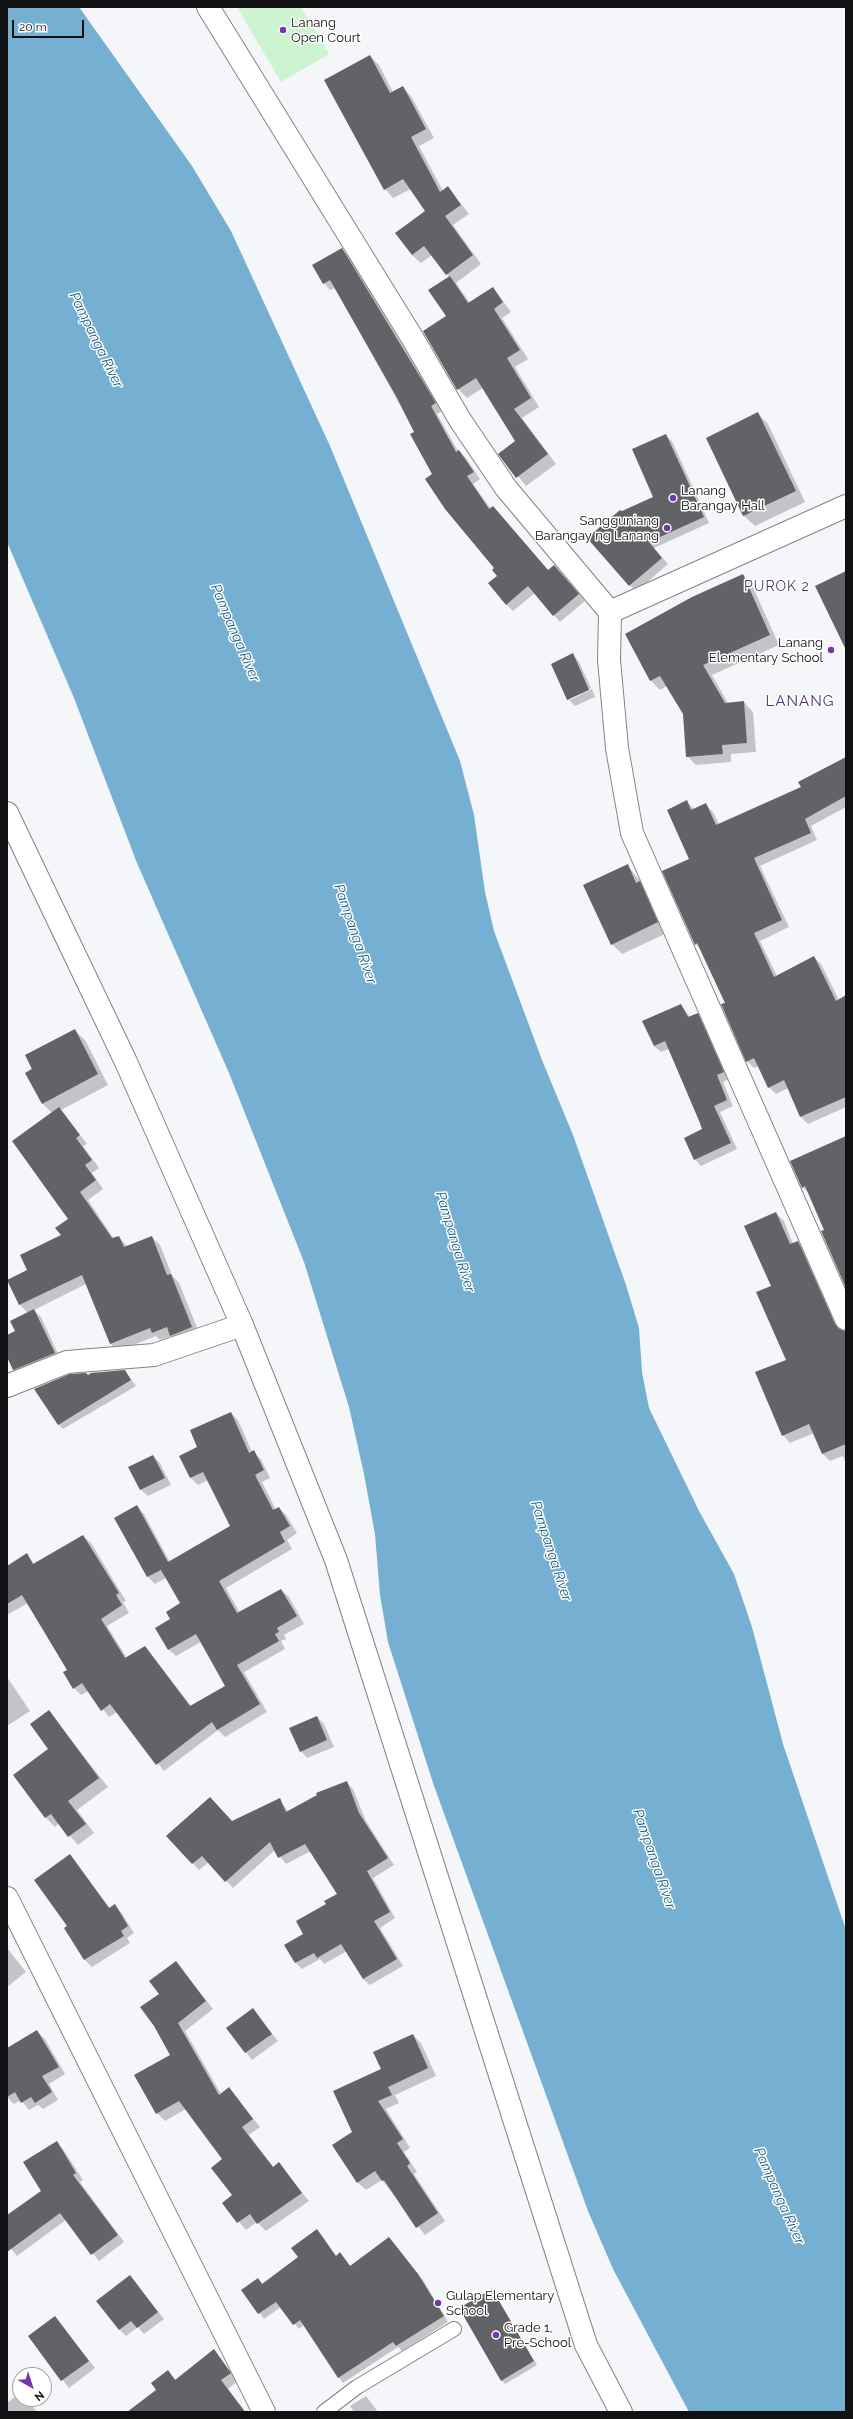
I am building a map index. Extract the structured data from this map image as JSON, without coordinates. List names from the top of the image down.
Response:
{
  "districts": ["PUROK 2", "LANANG"],
  "water": ["Pampanga River"],
  "places": [
    "Lanang Open Court",
    "Lanang Barangay Hall",
    "Sangguniang Barangay ng Lanang",
    "Lanang Elementary School",
    "Gulap Elementary School",
    "Grade 1, Pre-School"
  ],
  "scale_bar": "20 m",
  "north": "bottom right"
}
